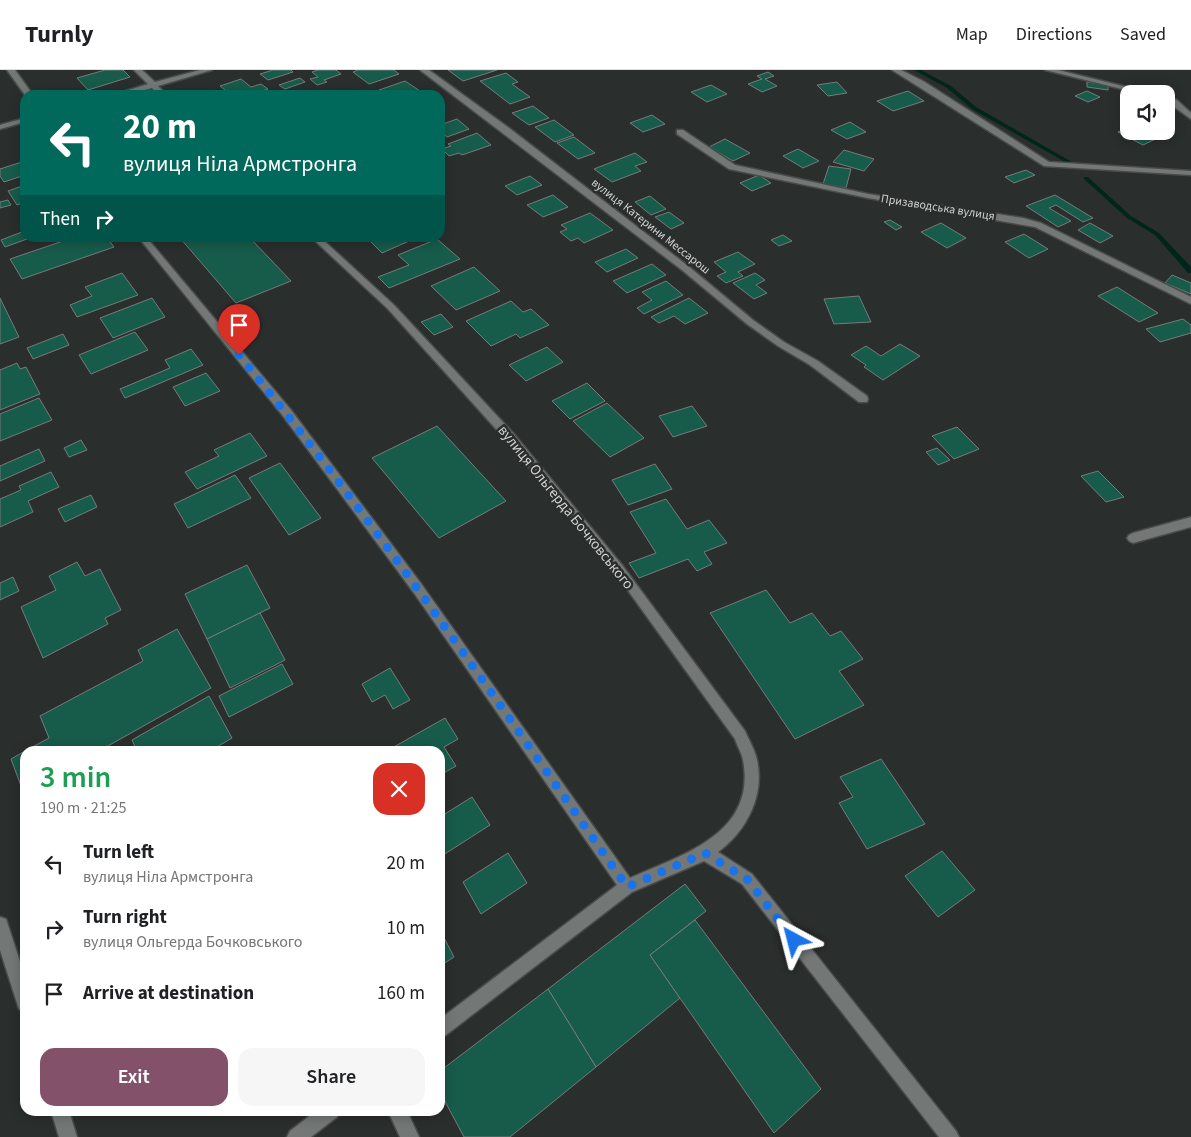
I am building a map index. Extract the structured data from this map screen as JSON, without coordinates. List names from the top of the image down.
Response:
{
  "streets": {
    "street": ["Призаводська вулиця", "вулиця Катерини Мессарош", "вулиця Ольгерда Бочковського"]
  },
  "page": {
    "header": "Turnly",
    "nav": ["Map", "Directions", "Saved"],
    "turn": ["20 m", "вулиця Ніла Армстронга"],
    "then": "Then",
    "heading": ["3 min", "190 m · 21:25"],
    "list": [
      {
        "name": "Turn left",
        "note": "вулиця Ніла Армстронга",
        "value": "20 m"
      },
      {
        "name": "Turn right",
        "note": "вулиця Ольгерда Бочковського",
        "value": "10 m"
      },
      {
        "name": "Arrive at destination",
        "value": "160 m"
      }
    ],
    "buttons": ["Exit", "Share"]
  }
}
